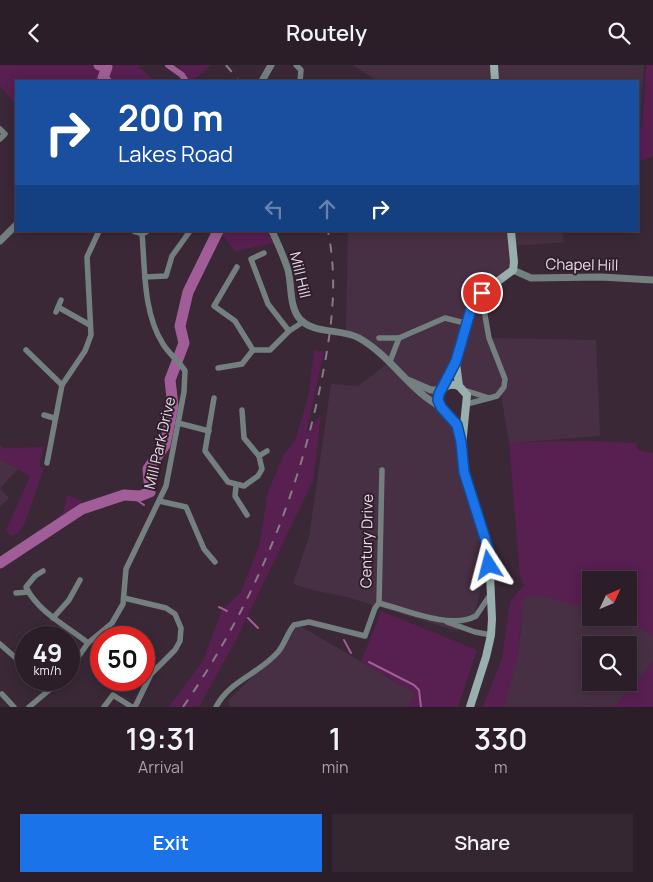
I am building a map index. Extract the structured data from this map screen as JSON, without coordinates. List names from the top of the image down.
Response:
{
  "streets": {
    "street": [
      "Chapel Hill",
      "Mill Hill",
      "Mill Park Drive",
      "Century Drive"
    ]
  },
  "north": "top right",
  "page": {
    "header": "Routely",
    "turn": ["200 m", "Lakes Road"],
    "speed": "49 km/h",
    "limit": "50",
    "eta": [
      "19:31",
      "Arrival",
      "1",
      "min",
      "330",
      "m"
    ],
    "buttons": ["Exit", "Share"]
  }
}
